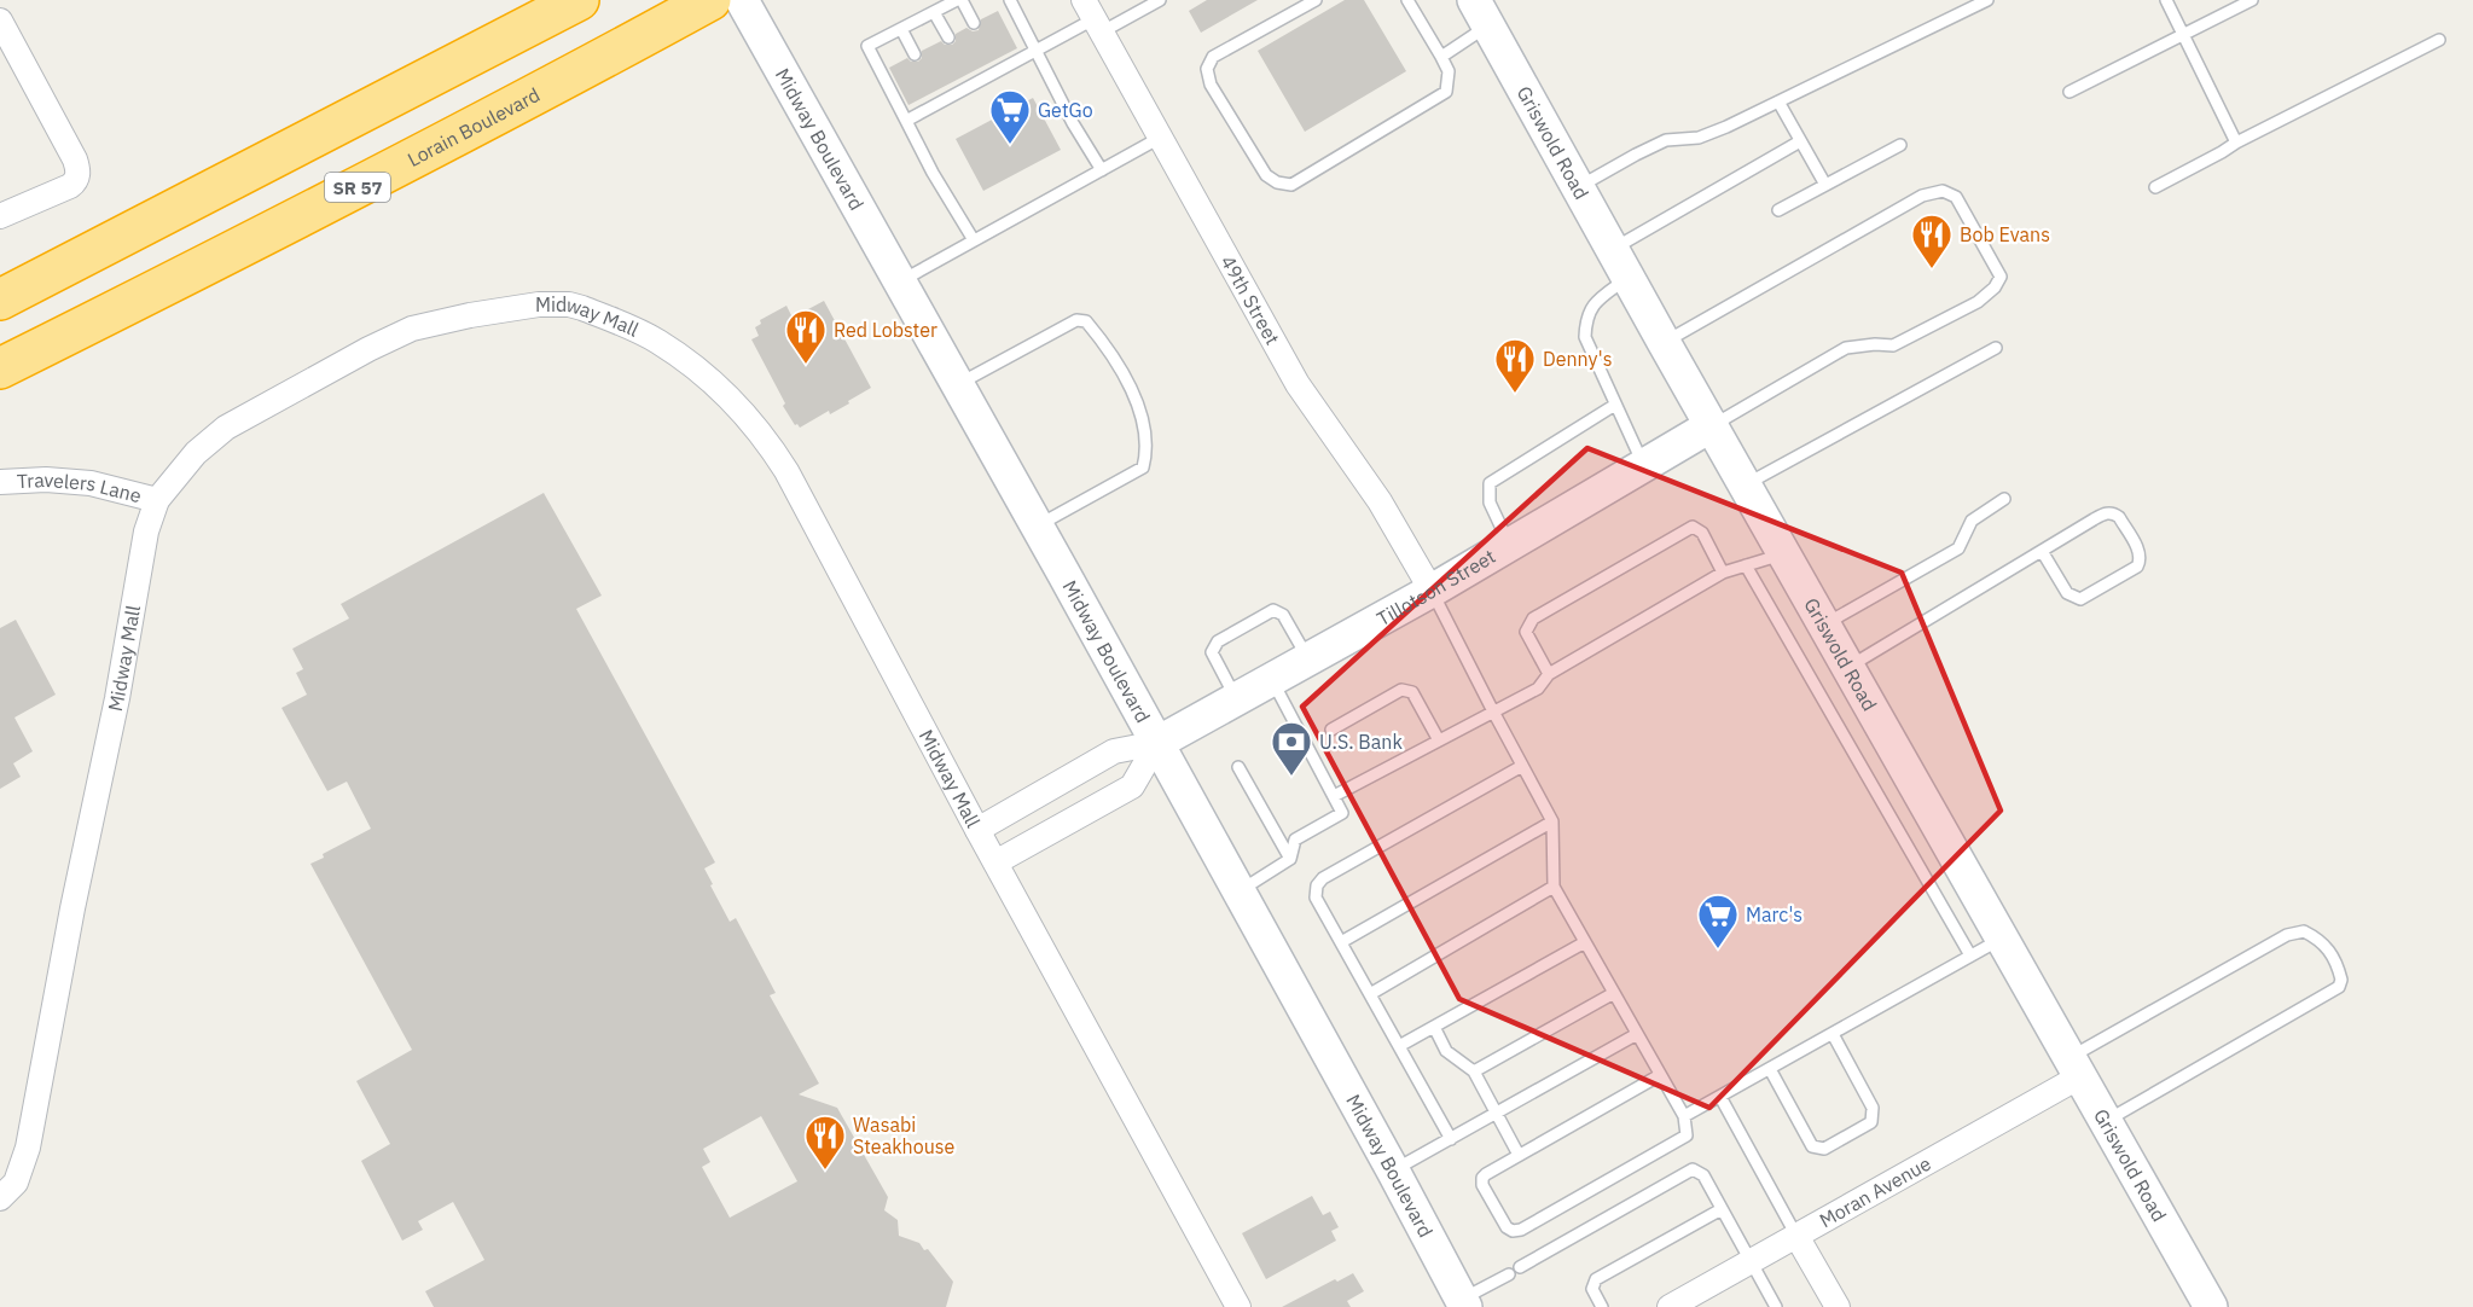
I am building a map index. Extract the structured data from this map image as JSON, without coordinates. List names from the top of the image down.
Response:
{
  "streets": {
    "highway": ["Lorain Boulevard", "SR 57"],
    "street": [
      "Midway Boulevard",
      "Griswold Road",
      "49th Street",
      "Midway Mall",
      "Travelers Lane",
      "Tillotson Street",
      "Moran Avenue"
    ]
  },
  "crossings": [
    ["Midway Boulevard", "Tillotson Street"],
    ["Griswold Road", "Tillotson Street"],
    ["Griswold Road", "Moran Avenue"],
    ["49th Street", "Tillotson Street"],
    ["Midway Mall", "Travelers Lane"],
    ["Midway Mall", "Tillotson Street"]
  ],
  "places": {
    "supermarket": ["GetGo", "Marc's"],
    "restaurant": [
      "Bob Evans",
      "Red Lobster",
      "Denny's",
      "Wasabi Steakhouse"
    ],
    "bank": ["U.S. Bank"]
  }
}
